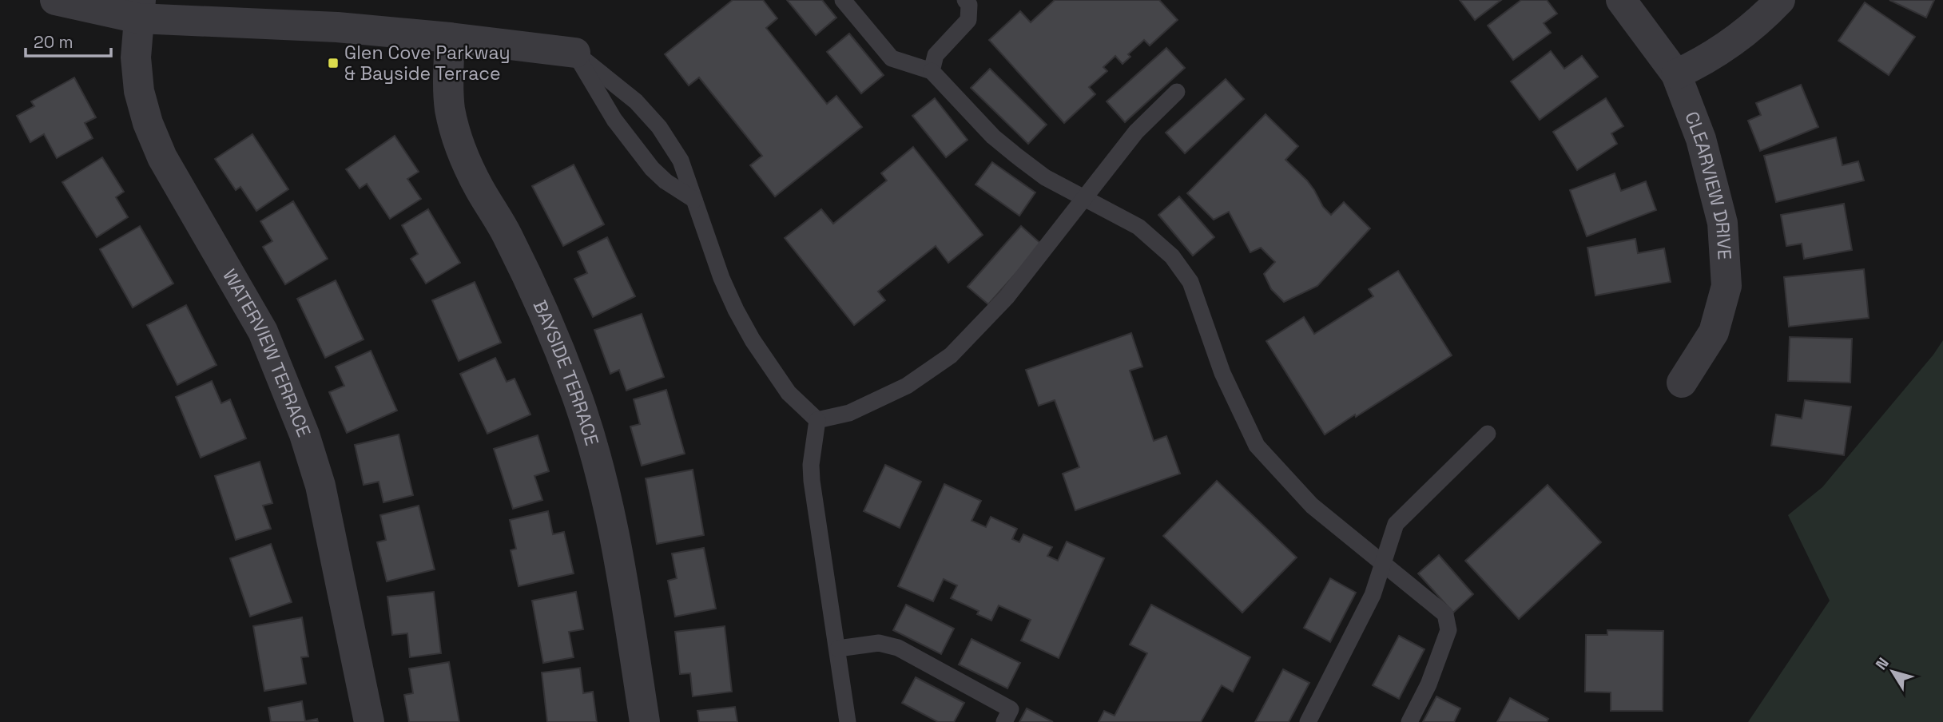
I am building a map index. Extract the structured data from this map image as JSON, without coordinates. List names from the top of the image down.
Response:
{
  "streets": {
    "street": ["CLEARVIEW DRIVE", "WATERVIEW TERRACE", "BAYSIDE TERRACE"]
  },
  "places": {
    "transit": ["Glen Cove Parkway & Bayside Terrace"]
  },
  "scale_bar": "20 m",
  "north": "top left"
}
